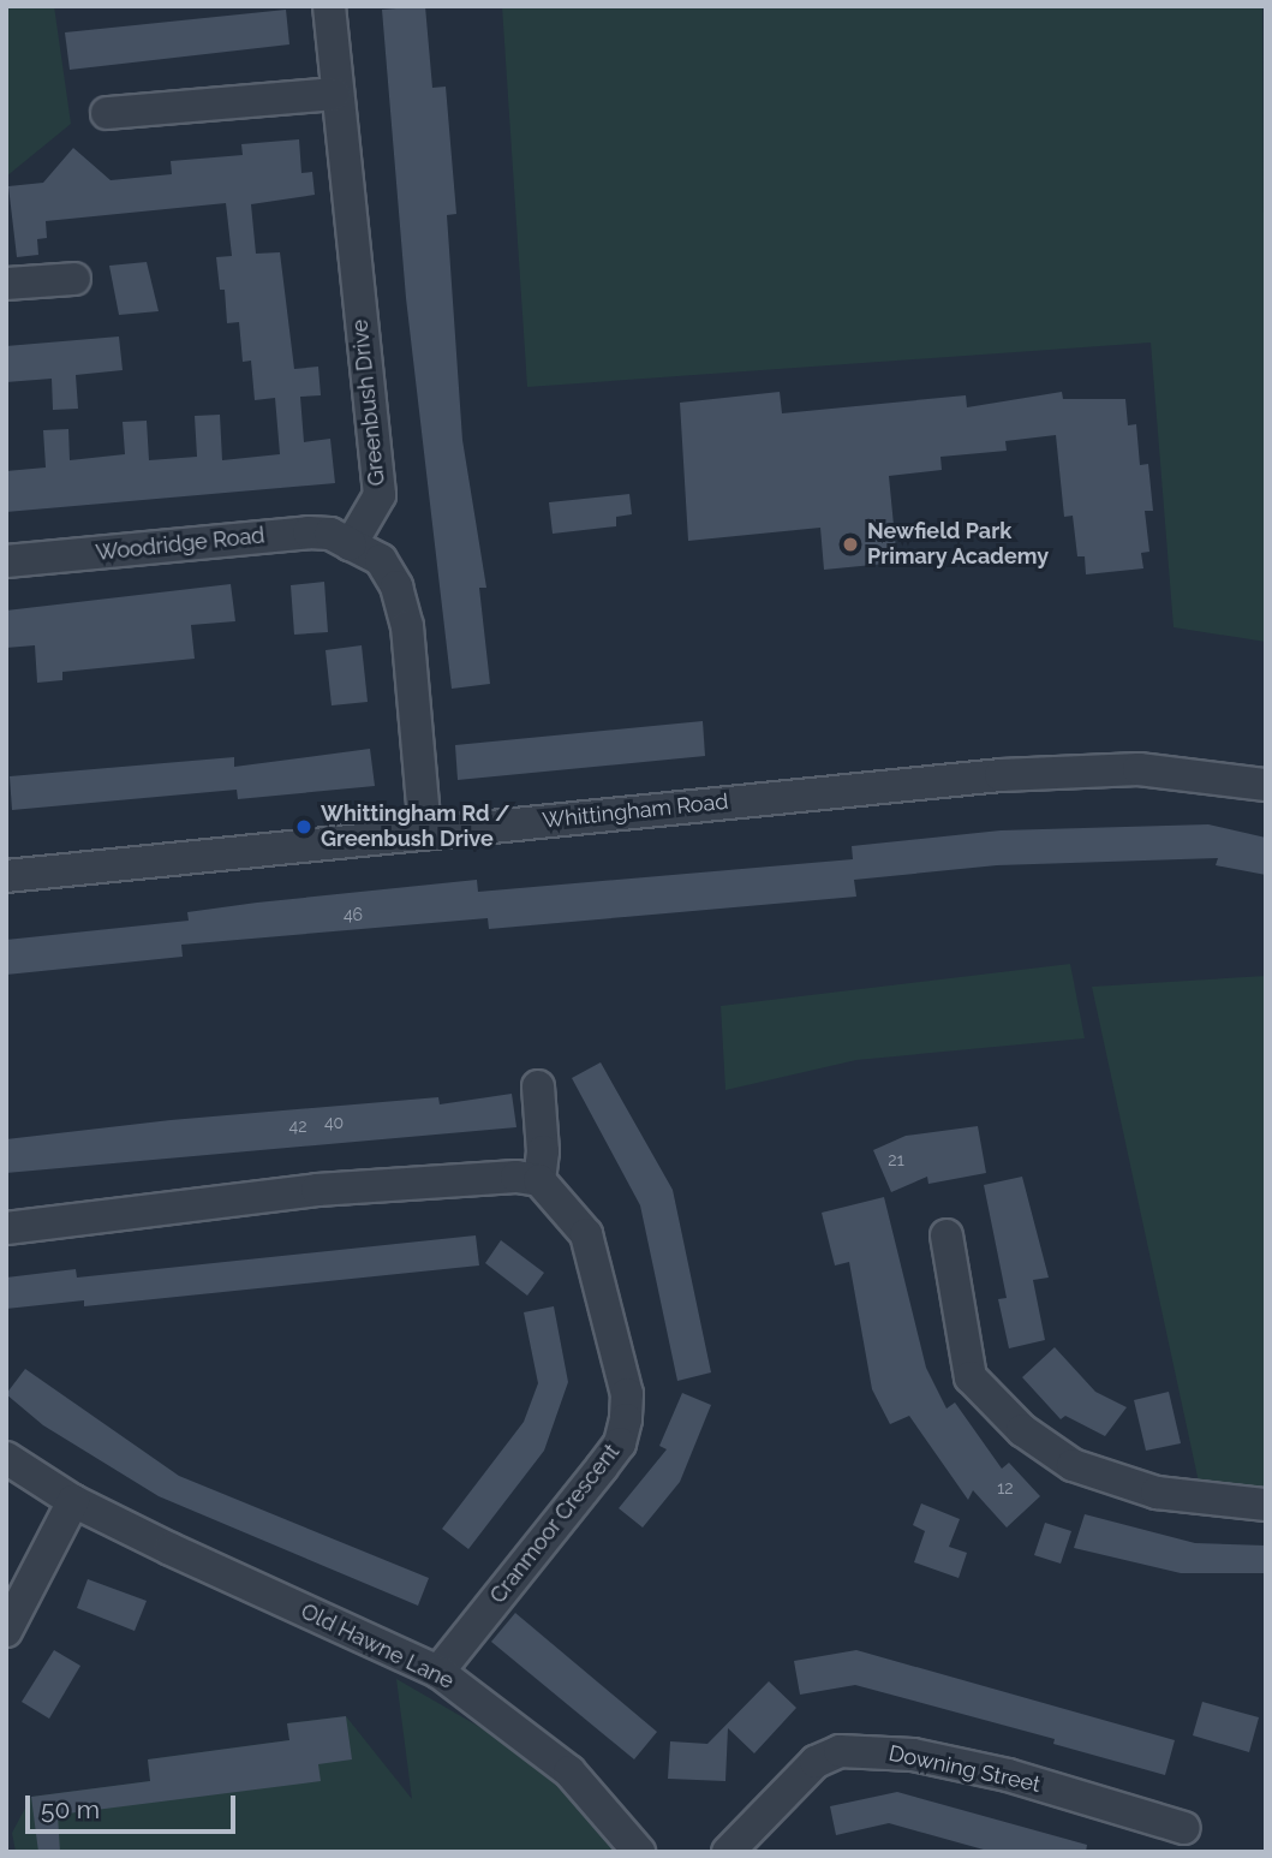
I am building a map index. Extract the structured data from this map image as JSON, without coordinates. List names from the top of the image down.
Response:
{
  "streets": {
    "street": [
      "Greenbush Drive",
      "Woodridge Road",
      "Whittingham Road",
      "Cranmoor Crescent",
      "Old Hawne Lane",
      "Downing Street"
    ]
  },
  "crossings": [
    ["Greenbush Drive", "Woodridge Road"],
    ["Cranmoor Crescent", "Old Hawne Lane"]
  ],
  "places": ["Newfield Park Primary Academy", "Whittingham Rd / Greenbush Drive"],
  "house_numbers": [
    "46",
    "40",
    "42",
    "21",
    "12"
  ],
  "scale_bar": "50 m"
}
